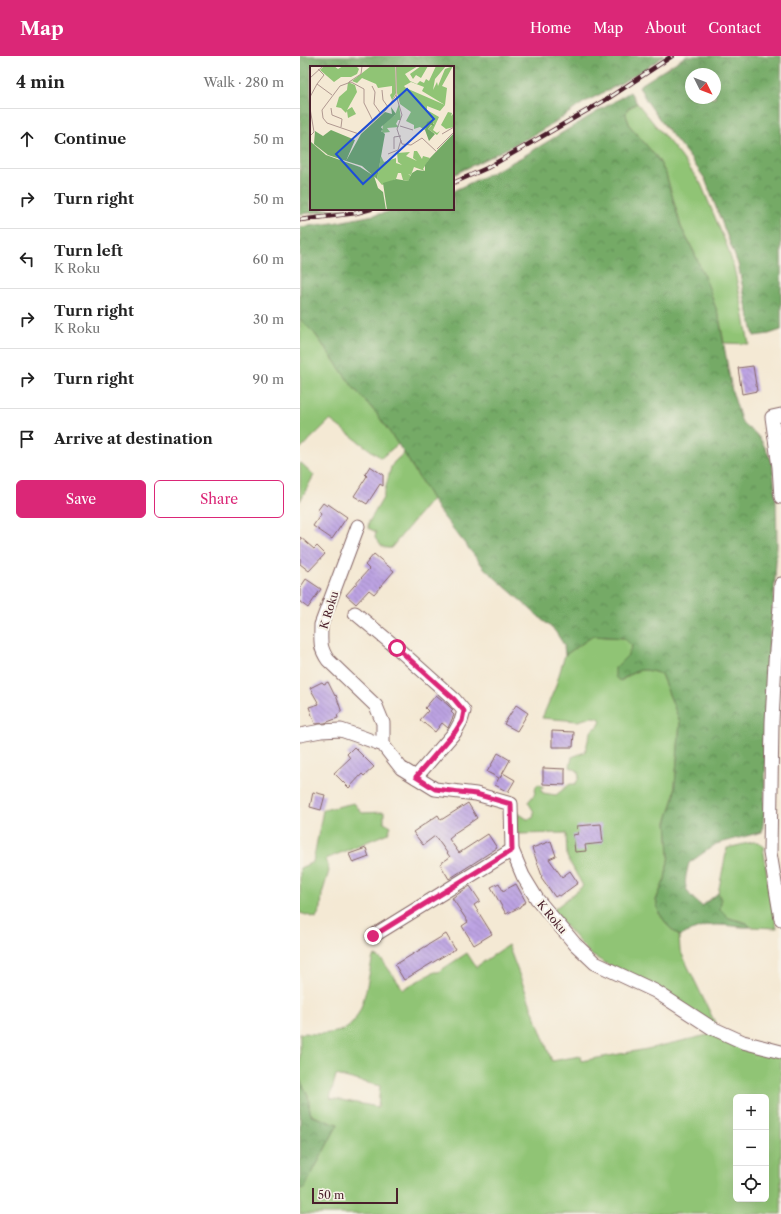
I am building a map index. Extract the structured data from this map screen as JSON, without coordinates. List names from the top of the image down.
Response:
{
  "streets": {
    "street": ["K Roku"]
  },
  "scale_bar": "50 m",
  "north": "bottom right",
  "page": {
    "header": "Map",
    "nav": [
      "Home",
      "Map",
      "About",
      "Contact"
    ],
    "heading": ["4 min", "Walk · 280 m"],
    "list": [
      ["Continue", "50 m"],
      ["Turn right", "50 m"],
      ["Turn left", "K Roku", "60 m"],
      ["Turn right", "K Roku", "30 m"],
      ["Turn right", "90 m"],
      "Arrive at destination"
    ],
    "buttons": ["Save", "Share"],
    "map_buttons": ["+", "−"],
    "scale": "50 m"
  }
}
